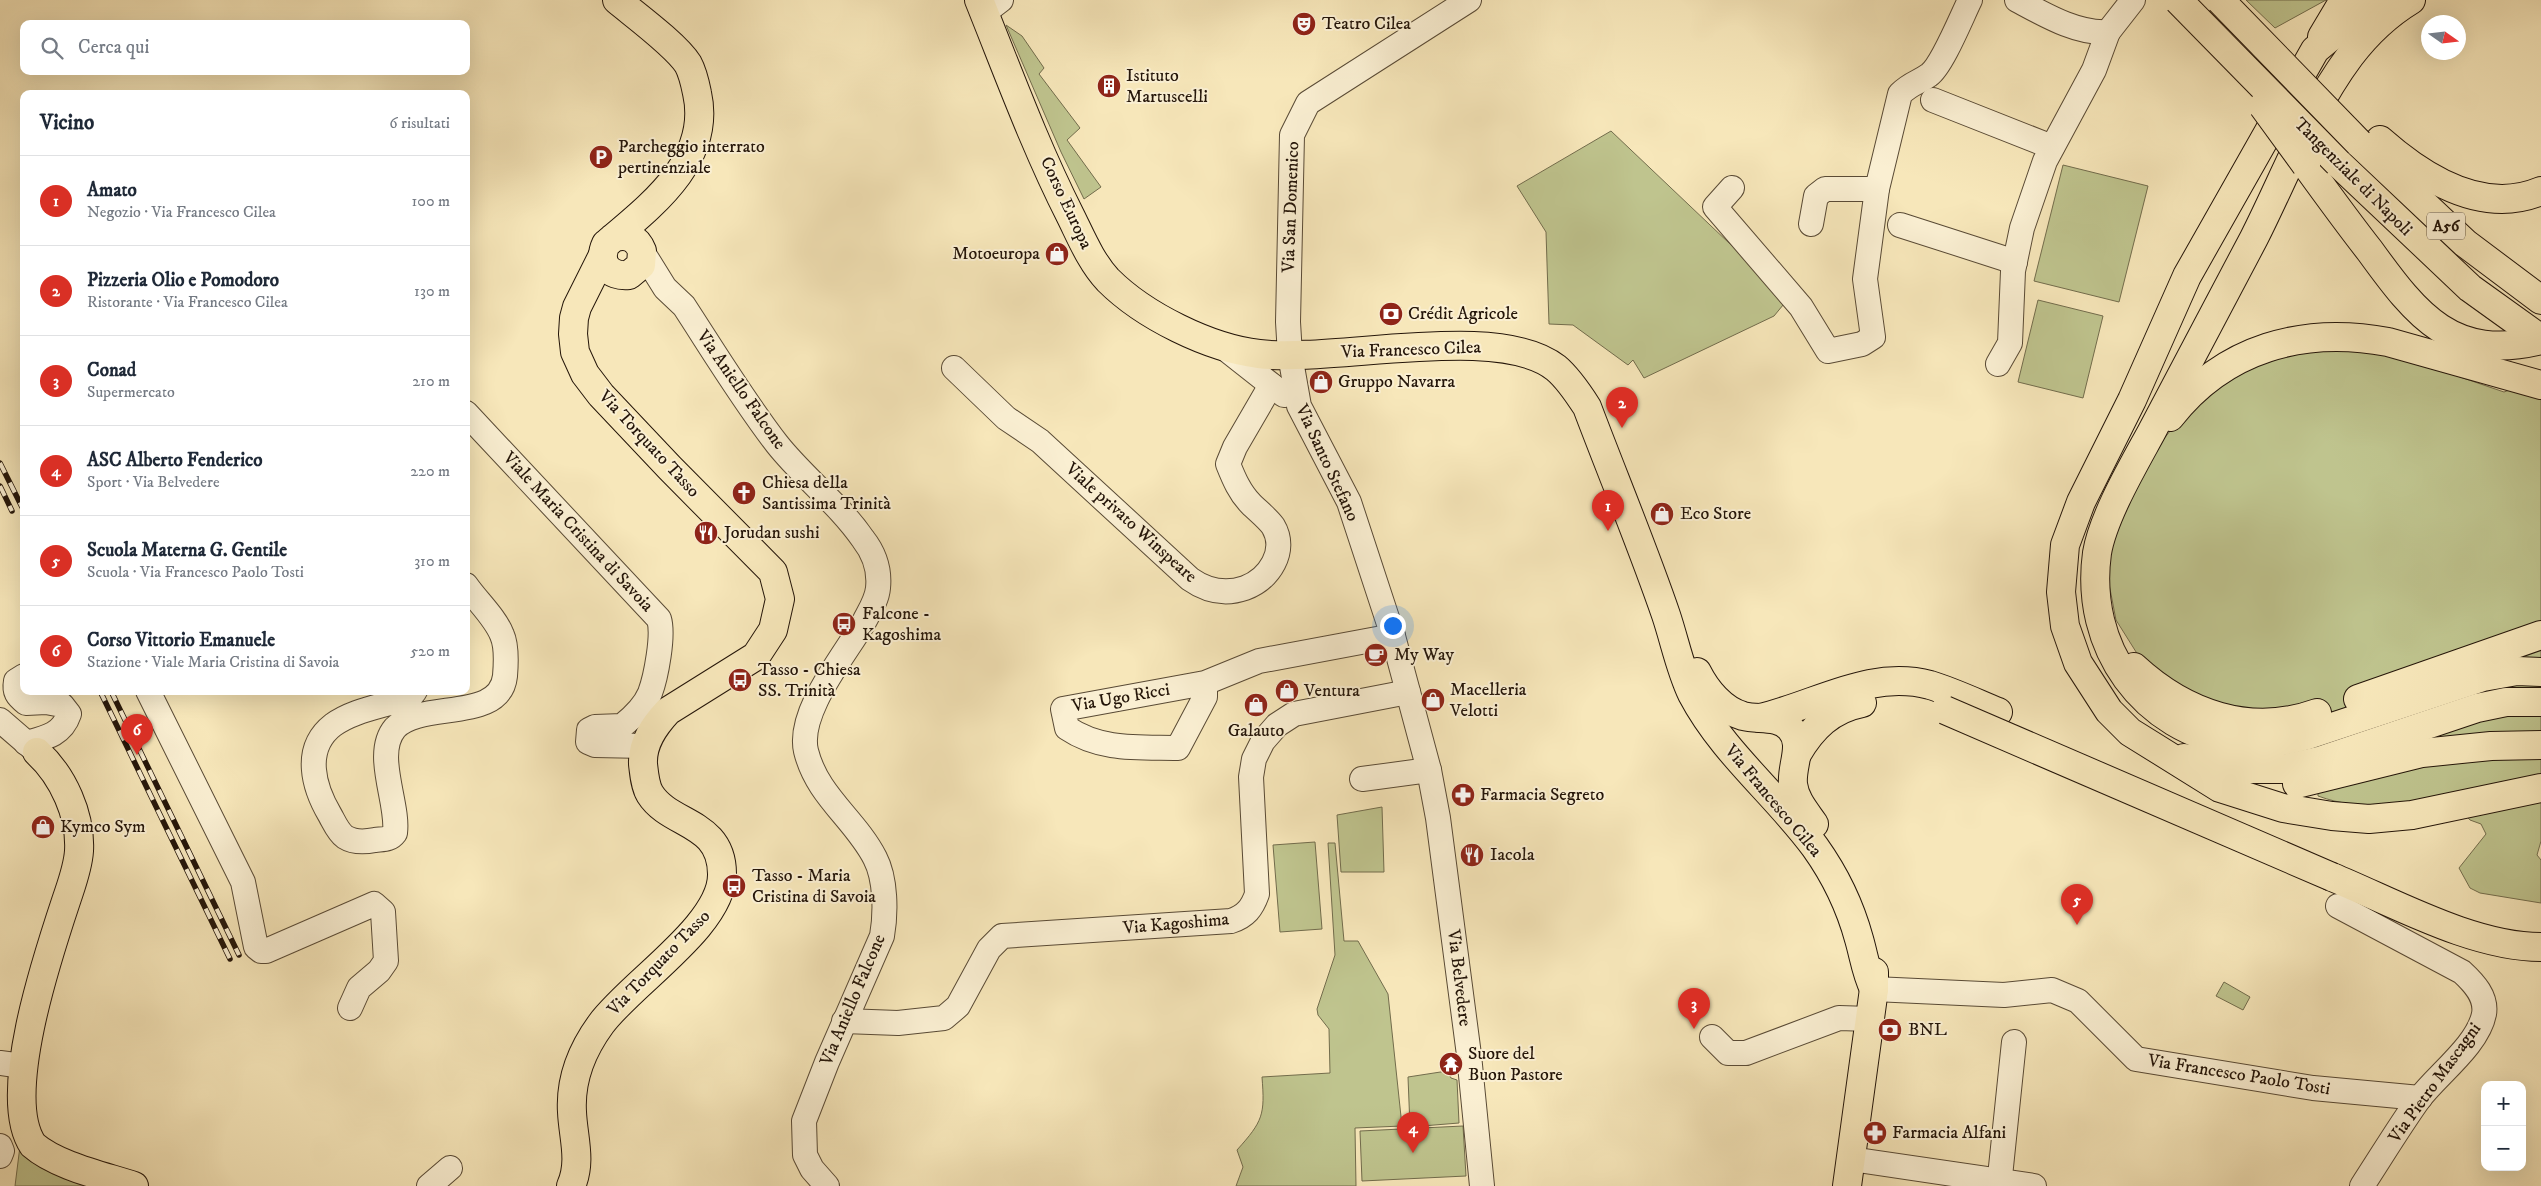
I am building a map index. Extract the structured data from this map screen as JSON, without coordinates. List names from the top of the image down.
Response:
{
  "streets": {
    "main road": [
      "Tangenziale di Napoli",
      "Corso Europa",
      "A56",
      "Via Francesco Cilea",
      "Via Torquato Tasso"
    ],
    "street": [
      "Via San Domenico",
      "Via Aniello Falcone",
      "Via Santo Stefano",
      "Viale privato Winspeare",
      "Viale Maria Cristina di Savoia",
      "Via Ugo Ricci",
      "Via Kagoshima",
      "Via Belvedere",
      "Via Francesco Paolo Tosti",
      "Via Pietro Mascagni"
    ]
  },
  "crossings": [
    ["Corso Europa", "Via San Domenico"],
    ["Corso Europa", "Via Francesco Cilea"],
    ["Corso Europa", "Via Santo Stefano"],
    ["Via San Domenico", "Via Francesco Cilea"],
    ["Via San Domenico", "Via Santo Stefano"],
    ["Via Francesco Cilea", "Via Santo Stefano"],
    ["Via Francesco Cilea", "Via Francesco Paolo Tosti"],
    ["Via Aniello Falcone", "Via Torquato Tasso"],
    ["Via Aniello Falcone", "Via Kagoshima"],
    ["Via Torquato Tasso", "Viale Maria Cristina di Savoia"],
    ["Via Santo Stefano", "Via Ugo Ricci"],
    ["Via Santo Stefano", "Via Kagoshima"],
    ["Via Santo Stefano", "Via Belvedere"],
    ["Via Francesco Paolo Tosti", "Via Pietro Mascagni"]
  ],
  "places": {
    "theatre": ["Teatro Cilea"],
    "building": ["Istituto Martuscelli"],
    "parking": ["Parcheggio interrato pertinenziale"],
    "shop": [
      "Motoeuropa",
      "Gruppo Navarra",
      "Eco Store",
      "Ventura",
      "Macelleria Velotti",
      "Galauto",
      "Kymco Sym"
    ],
    "bank": ["Crédit Agricole", "BNL"],
    "church": ["Chiesa della Santissima Trinità"],
    "restaurant": ["Jorudan sushi", "Iacola"],
    "bus stop": ["Falcone - Kagoshima", "Tasso - Chiesa SS. Trinità", "Tasso - Maria Cristina di Savoia"],
    "cafe": ["My Way"],
    "pharmacy": ["Farmacia Segreto", "Farmacia Alfani"],
    "temple": ["Suore del Buon Pastore"]
  },
  "north": "right",
  "page": {
    "search": "Cerca qui",
    "heading": ["Vicino", "6 risultati"],
    "list": [
      {
        "mark": "1",
        "name": "Amato",
        "note": "Negozio · Via Francesco Cilea",
        "value": "100 m"
      },
      {
        "mark": "2",
        "name": "Pizzeria Olio e Pomodoro",
        "note": "Ristorante · Via Francesco Cilea",
        "value": "130 m"
      },
      {
        "mark": "3",
        "name": "Conad",
        "note": "Supermercato",
        "value": "210 m"
      },
      {
        "mark": "4",
        "name": "ASC Alberto Fenderico",
        "note": "Sport · Via Belvedere",
        "value": "220 m"
      },
      {
        "mark": "5",
        "name": "Scuola Materna G. Gentile",
        "note": "Scuola · Via Francesco Paolo Tosti",
        "value": "310 m"
      },
      {
        "mark": "6",
        "name": "Corso Vittorio Emanuele",
        "note": "Stazione · Viale Maria Cristina di Savoia",
        "value": "520 m"
      }
    ],
    "pins": [
      "2",
      "1",
      "6",
      "5",
      "3",
      "4"
    ],
    "map_buttons": ["+", "−"]
  }
}
